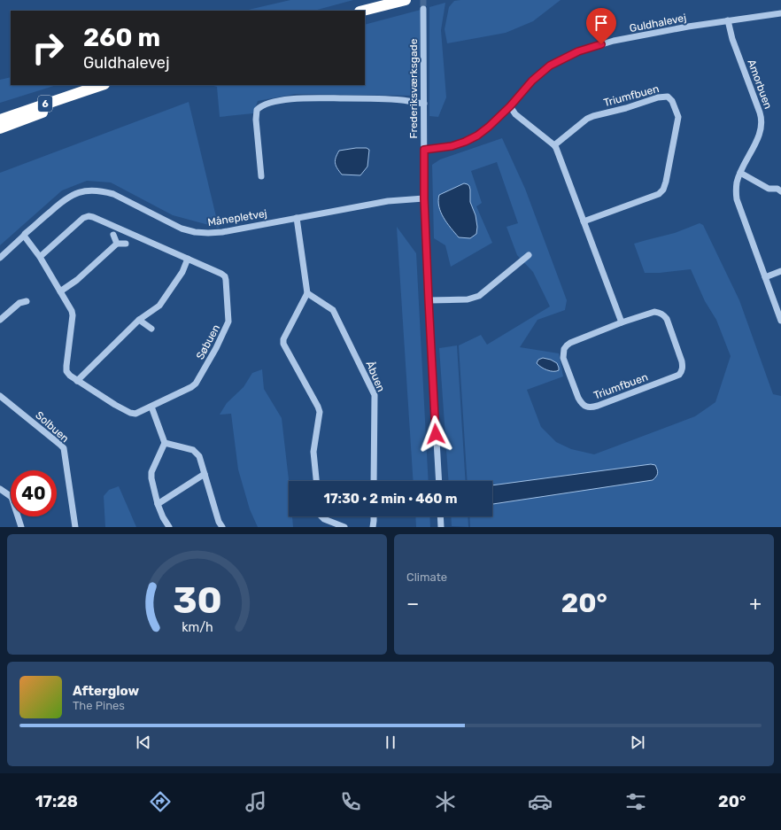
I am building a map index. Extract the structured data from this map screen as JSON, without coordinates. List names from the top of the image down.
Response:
{
  "streets": {
    "highway": ["6"],
    "street": [
      "Guldhalevej",
      "Amorbuen",
      "Frederiksværksgade",
      "Triumfbuen",
      "Månepletvej",
      "Søbuen",
      "Åbuen",
      "Solbuen"
    ]
  },
  "crossings": [
    ["Guldhalevej", "Amorbuen"],
    ["Guldhalevej", "Frederiksværksgade"],
    ["Frederiksværksgade", "Månepletvej"],
    ["Månepletvej", "Søbuen"]
  ],
  "page": {
    "turn": ["260 m", "Guldhalevej"],
    "limit": "40",
    "trip": "17:30 · 2 min · 460 m",
    "tile": "Climate",
    "heat": ["−", "20°", "+"],
    "song": ["Afterglow", "The Pines"],
    "tabs": ["17:28", "20°"],
    "gauge": ["30", "km/h"]
  }
}
